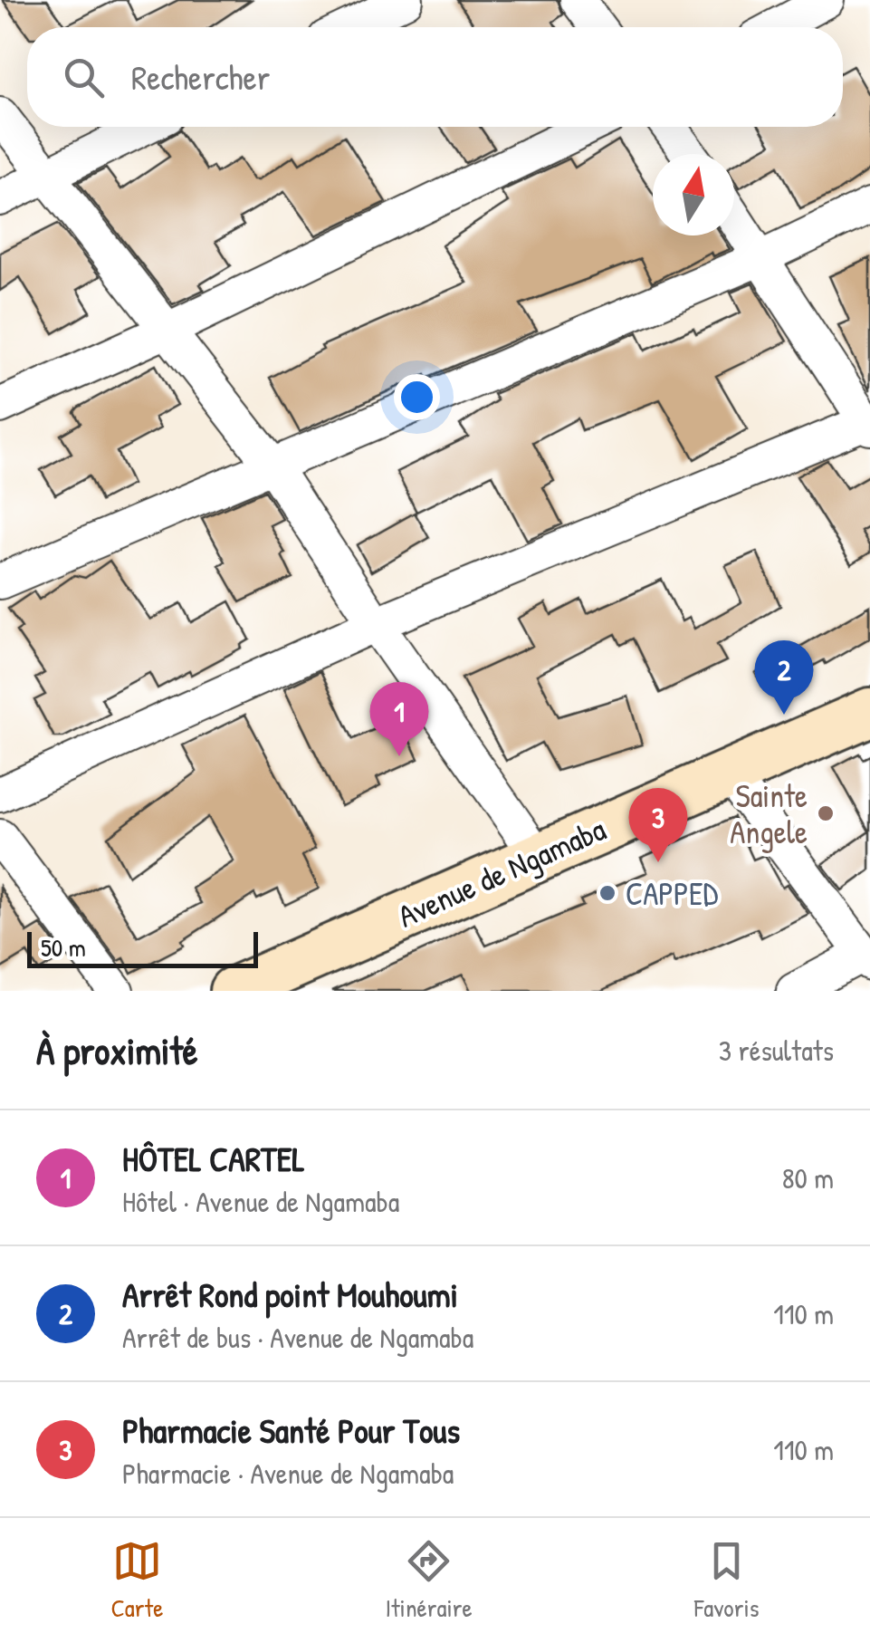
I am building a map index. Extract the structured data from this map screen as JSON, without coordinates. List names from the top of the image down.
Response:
{
  "streets": {
    "street": ["Avenue de Ngamaba"]
  },
  "places": ["Sainte Angele", "CAPPED"],
  "scale_bar": "50 m",
  "north": "top",
  "page": {
    "search": "Rechercher",
    "pins": ["2", "1", "3"],
    "scale": "50 m",
    "heading": ["À proximité", "3 résultats"],
    "list": [
      {
        "mark": "1",
        "name": "HÔTEL CARTEL",
        "note": "Hôtel · Avenue de Ngamaba",
        "value": "80 m"
      },
      {
        "mark": "2",
        "name": "Arrêt Rond point Mouhoumi",
        "note": "Arrêt de bus · Avenue de Ngamaba",
        "value": "110 m"
      },
      {
        "mark": "3",
        "name": "Pharmacie Santé Pour Tous",
        "note": "Pharmacie · Avenue de Ngamaba",
        "value": "110 m"
      }
    ],
    "nav": ["Carte", "Itinéraire", "Favoris"]
  }
}
